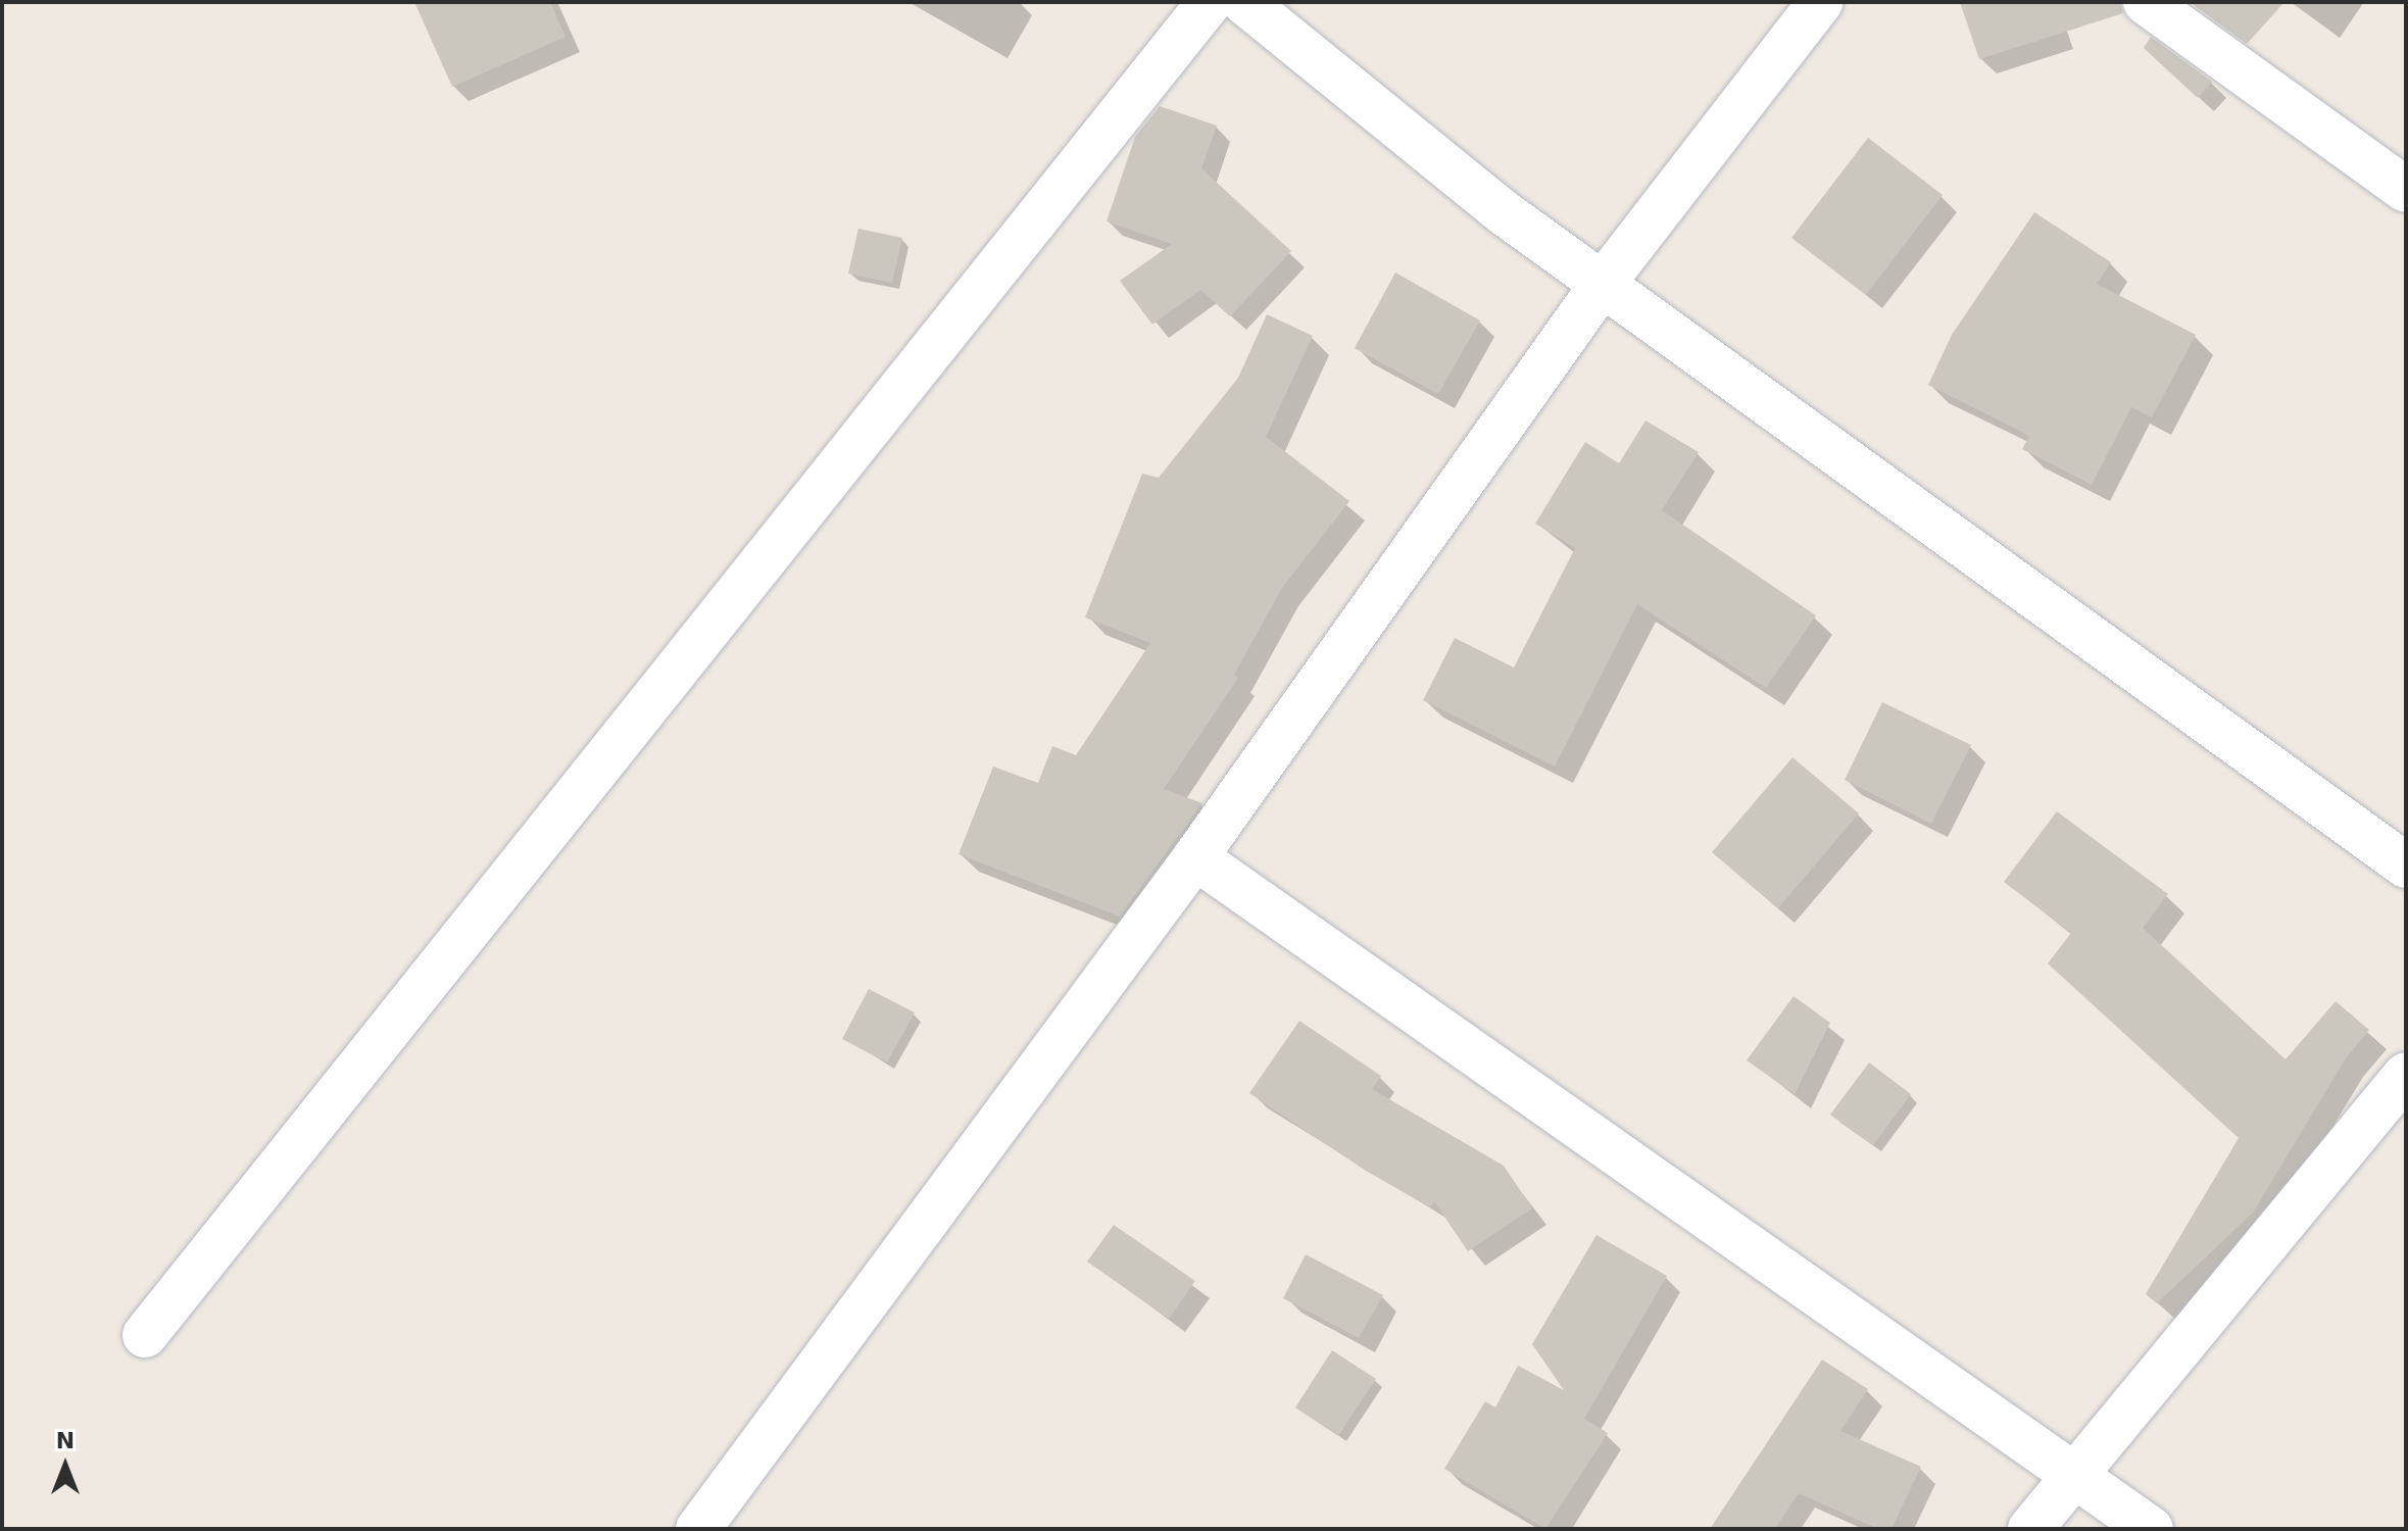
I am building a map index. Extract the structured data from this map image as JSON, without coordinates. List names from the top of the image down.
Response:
{
  "north": "top"
}
